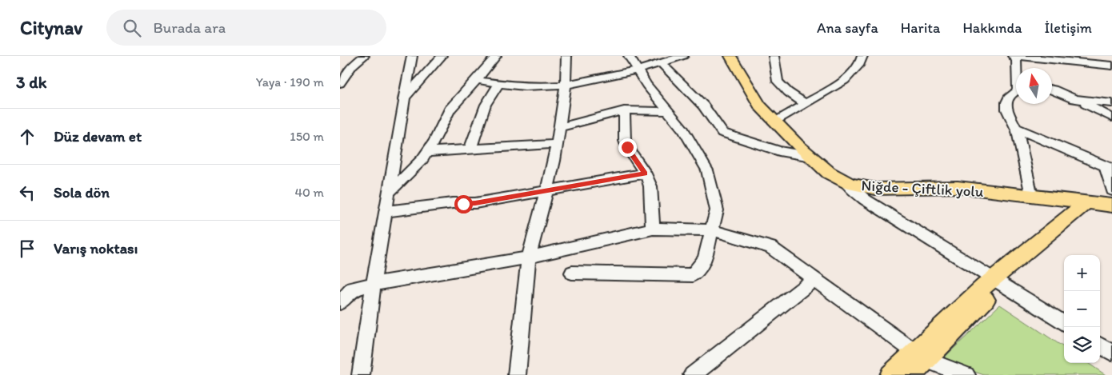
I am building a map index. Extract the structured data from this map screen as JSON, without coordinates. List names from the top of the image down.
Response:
{
  "streets": {
    "main road": ["Niğde - Çiftlik yolu"]
  },
  "north": "top",
  "page": {
    "header": "Citynav",
    "search": "Burada ara",
    "nav": [
      "Ana sayfa",
      "Harita",
      "Hakkında",
      "İletişim"
    ],
    "heading": ["3 dk", "Yaya · 190 m"],
    "list": [
      ["Düz devam et", "150 m"],
      ["Sola dön", "40 m"],
      "Varış noktası"
    ],
    "map_buttons": ["+", "−"]
  }
}
